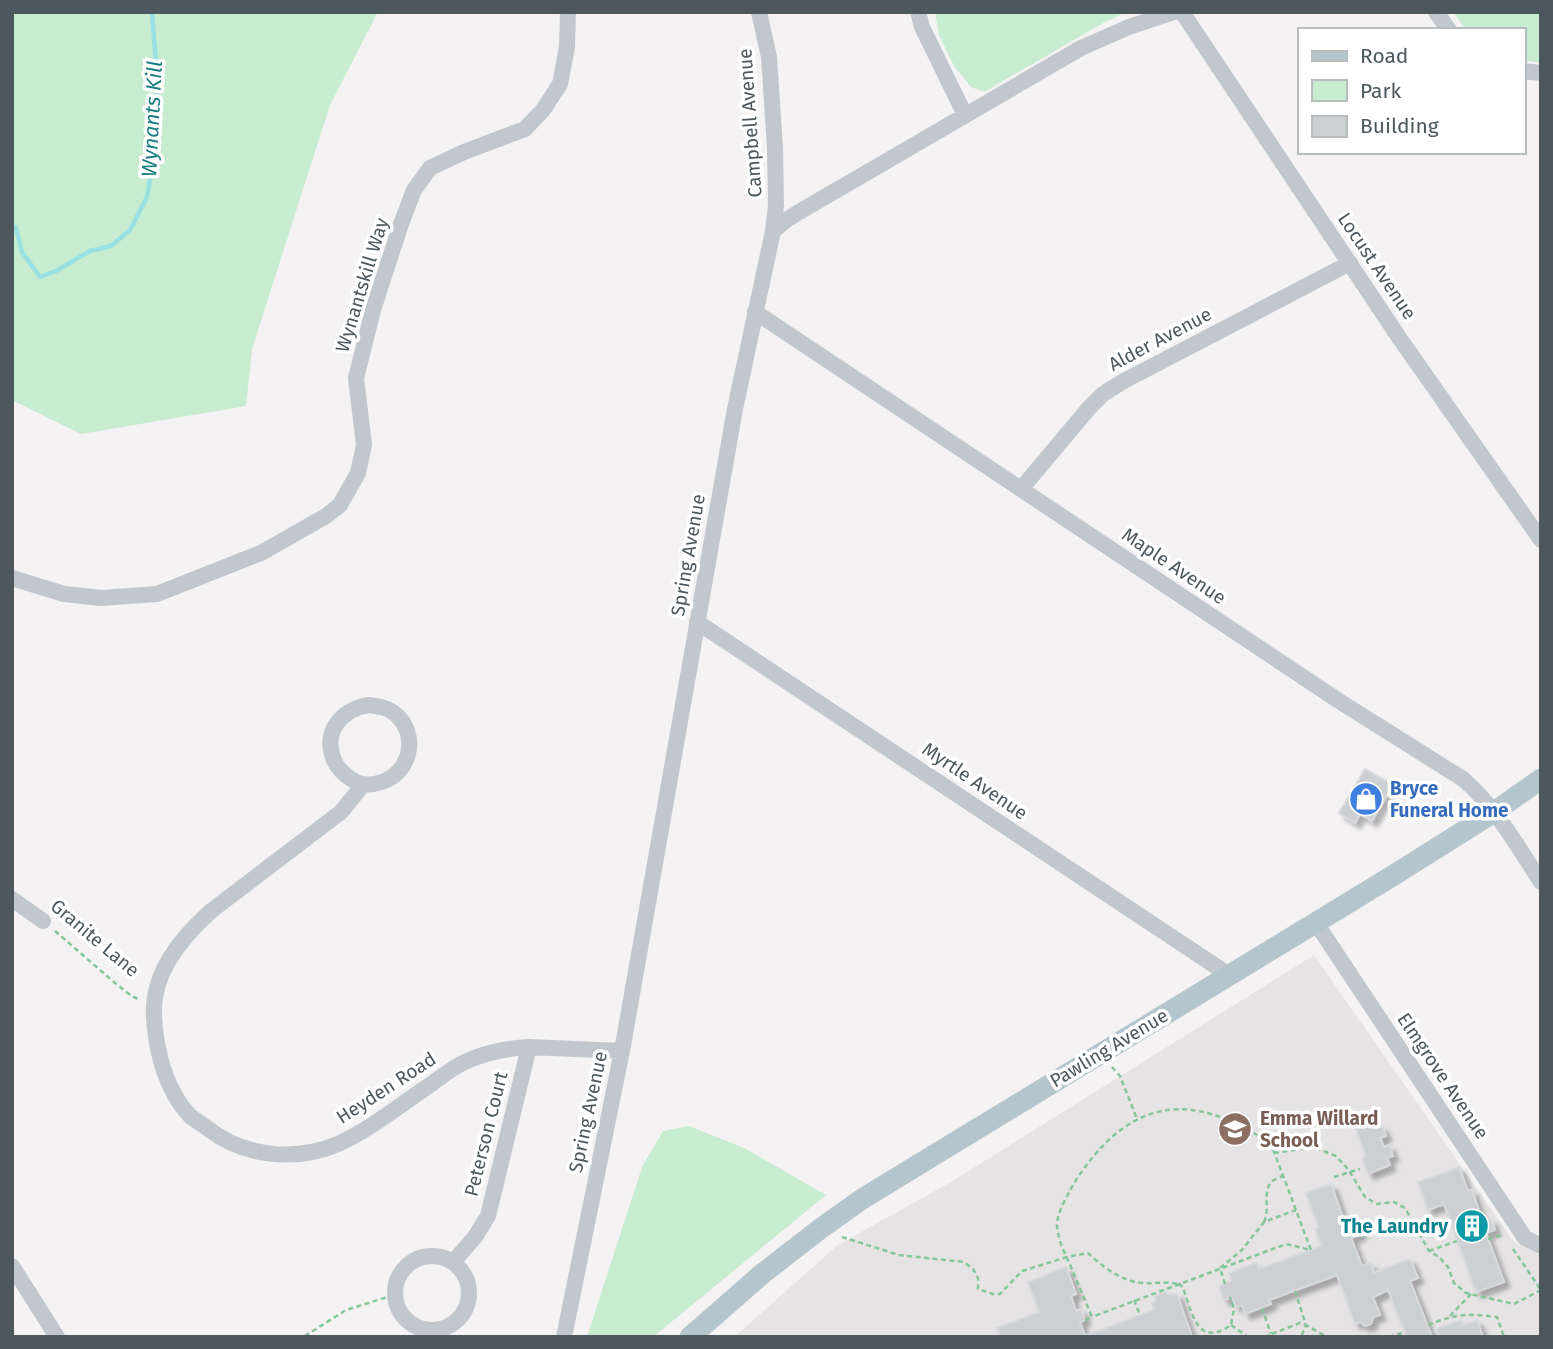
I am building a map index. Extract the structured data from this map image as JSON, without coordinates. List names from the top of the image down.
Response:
{
  "streets": {
    "main road": ["Pawling Avenue"],
    "street": [
      "Campbell Avenue",
      "Locust Avenue",
      "Wynantskill Way",
      "Alder Avenue",
      "Spring Avenue",
      "Maple Avenue",
      "Myrtle Avenue",
      "Granite Lane",
      "Elmgrove Avenue",
      "Heyden Road",
      "Peterson Court"
    ]
  },
  "crossings": [
    ["Campbell Avenue", "Spring Avenue"],
    ["Locust Avenue", "Alder Avenue"],
    ["Alder Avenue", "Maple Avenue"],
    ["Spring Avenue", "Maple Avenue"],
    ["Spring Avenue", "Myrtle Avenue"],
    ["Spring Avenue", "Heyden Road"],
    ["Maple Avenue", "Pawling Avenue"],
    ["Myrtle Avenue", "Pawling Avenue"],
    ["Granite Lane", "Heyden Road"],
    ["Pawling Avenue", "Elmgrove Avenue"],
    ["Heyden Road", "Peterson Court"]
  ],
  "water": ["Wynants Kill"],
  "places": {
    "shop": ["Bryce Funeral Home"],
    "school or university": ["Emma Willard School"],
    "building": ["The Laundry"]
  },
  "legend": ["Road", "Park", "Building"]
}
